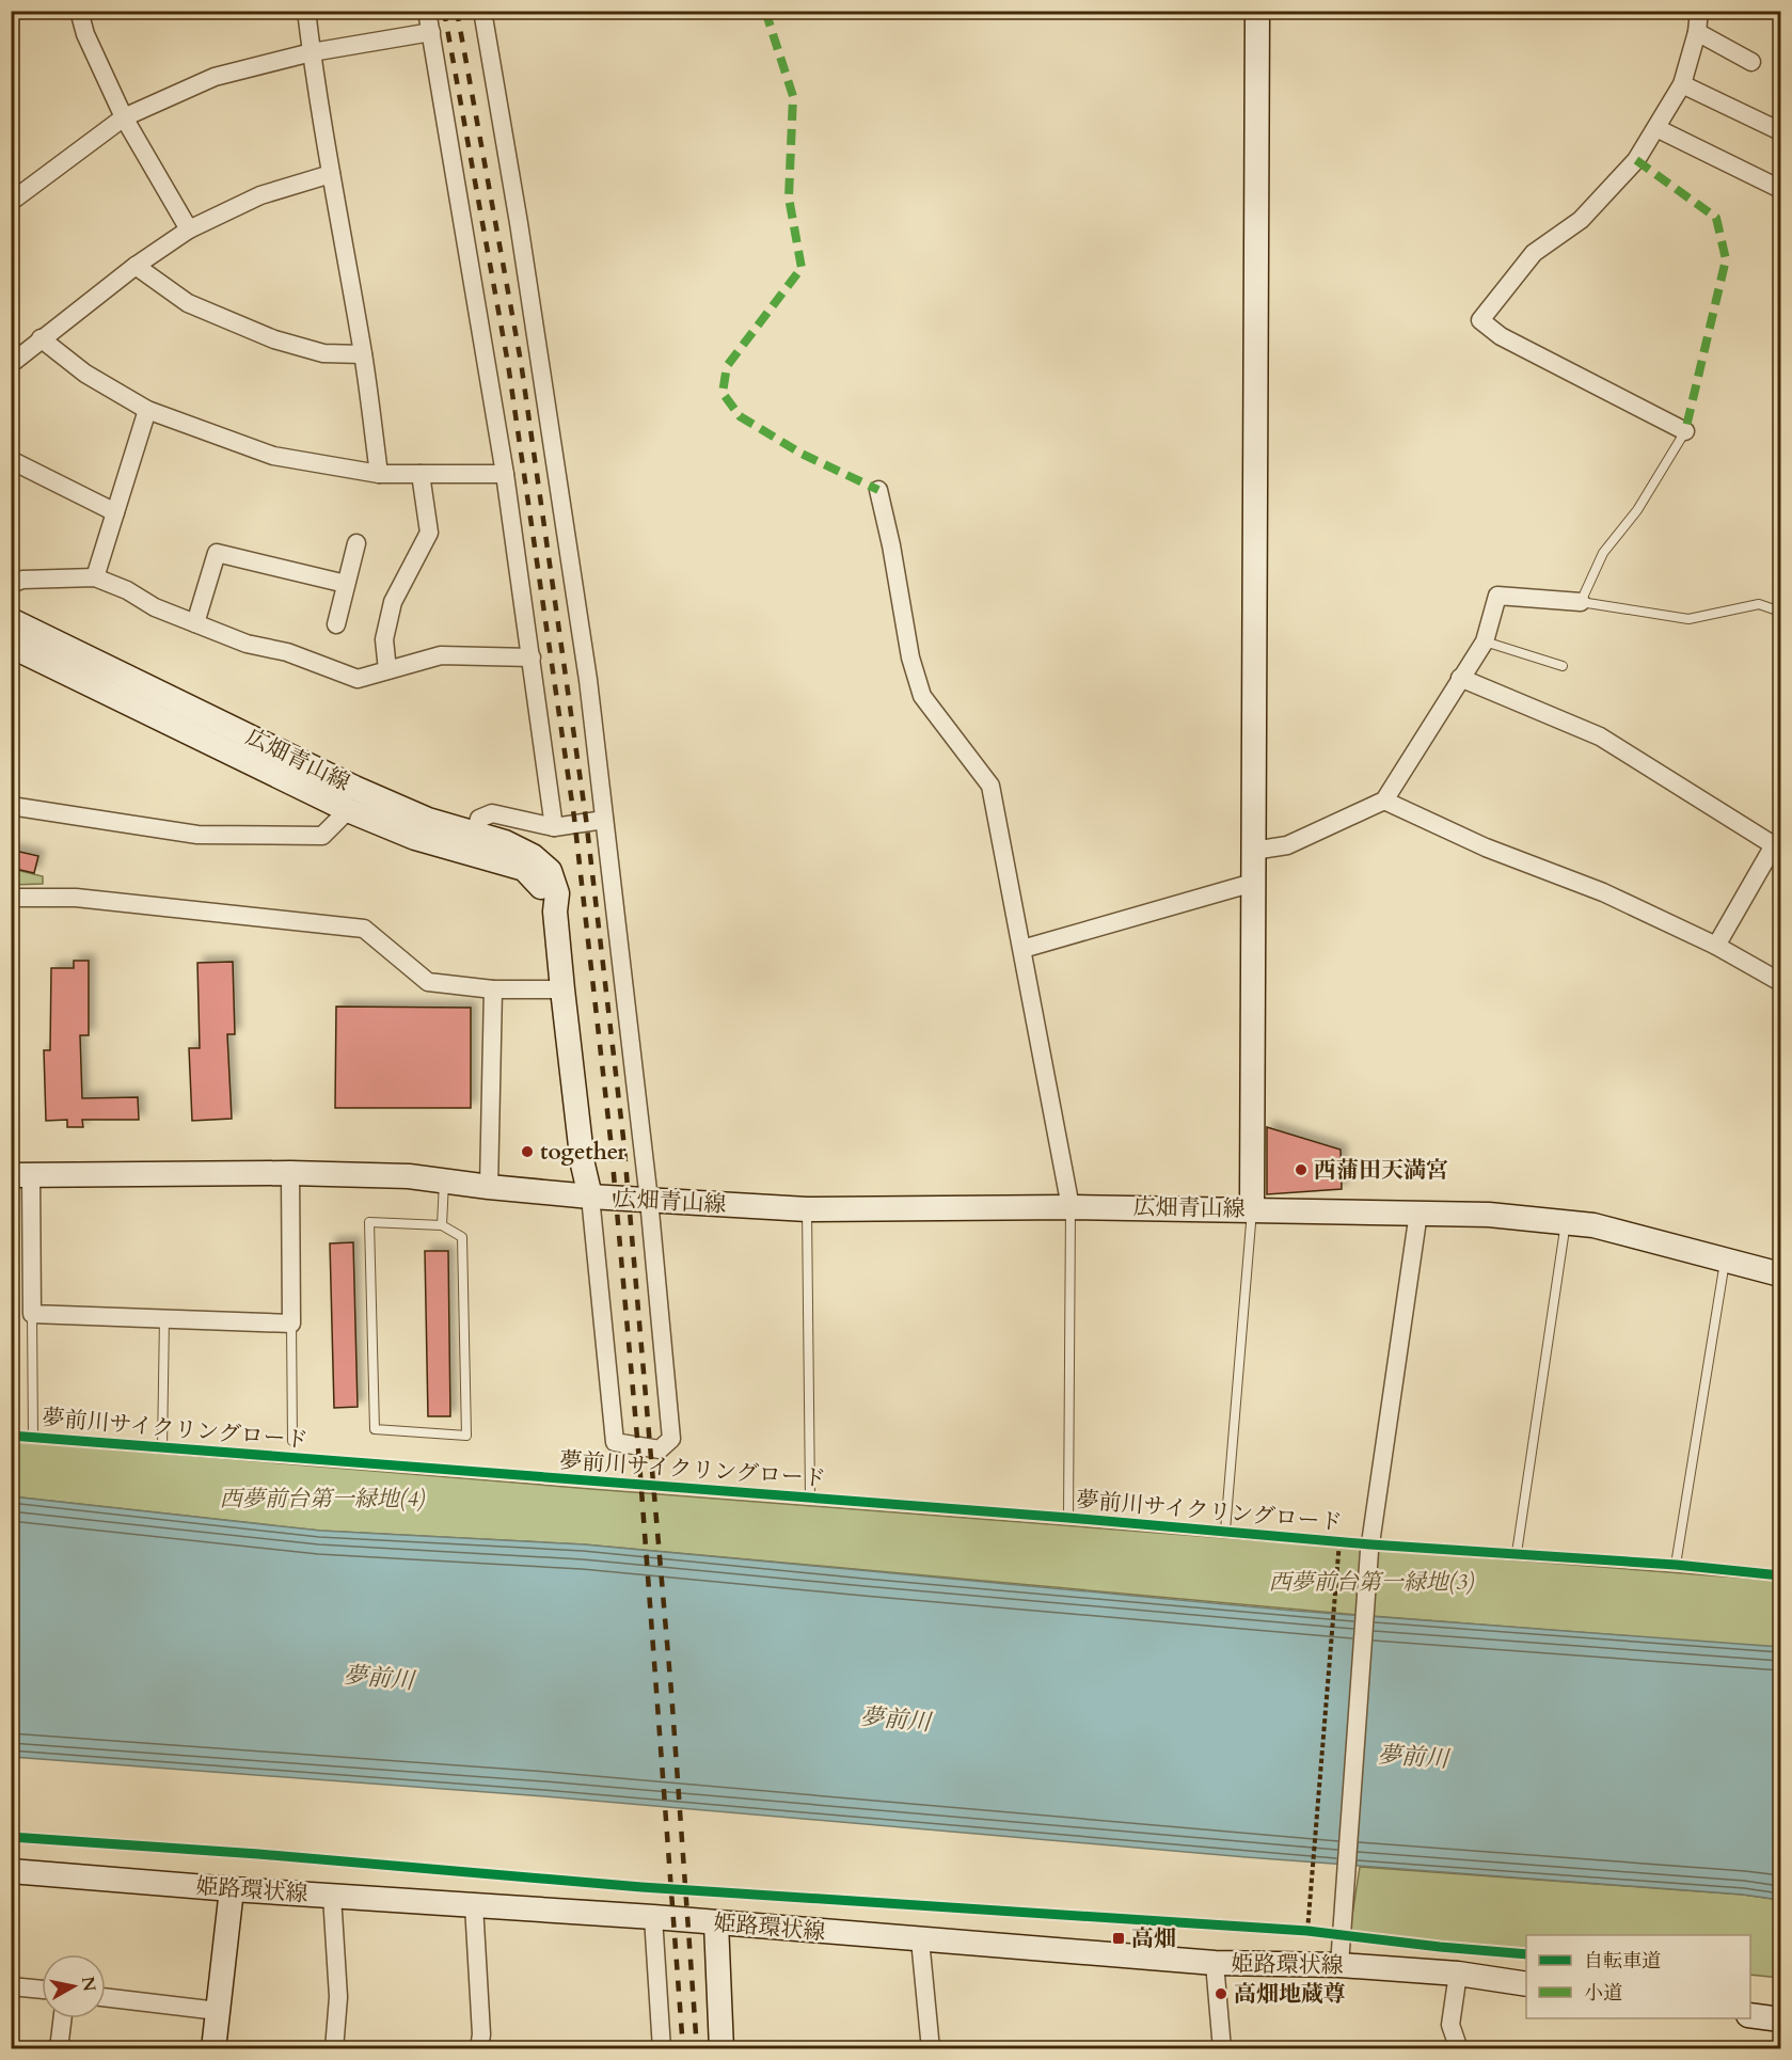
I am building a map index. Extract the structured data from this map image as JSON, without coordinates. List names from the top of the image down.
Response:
{
  "streets": {
    "main road": ["広畑青山線", "姫路環状線"],
    "cycle path": ["夢前川サイクリングロード"]
  },
  "water": ["夢前川"],
  "parks": ["西夢前台第一緑地(4)", "西夢前台第一緑地(3)"],
  "places": {
    "other": ["together", "西蒲田天満宮", "高畑地蔵尊"],
    "transit": ["高畑"]
  },
  "legend": ["自転車道", "小道"],
  "north": "right"
}
